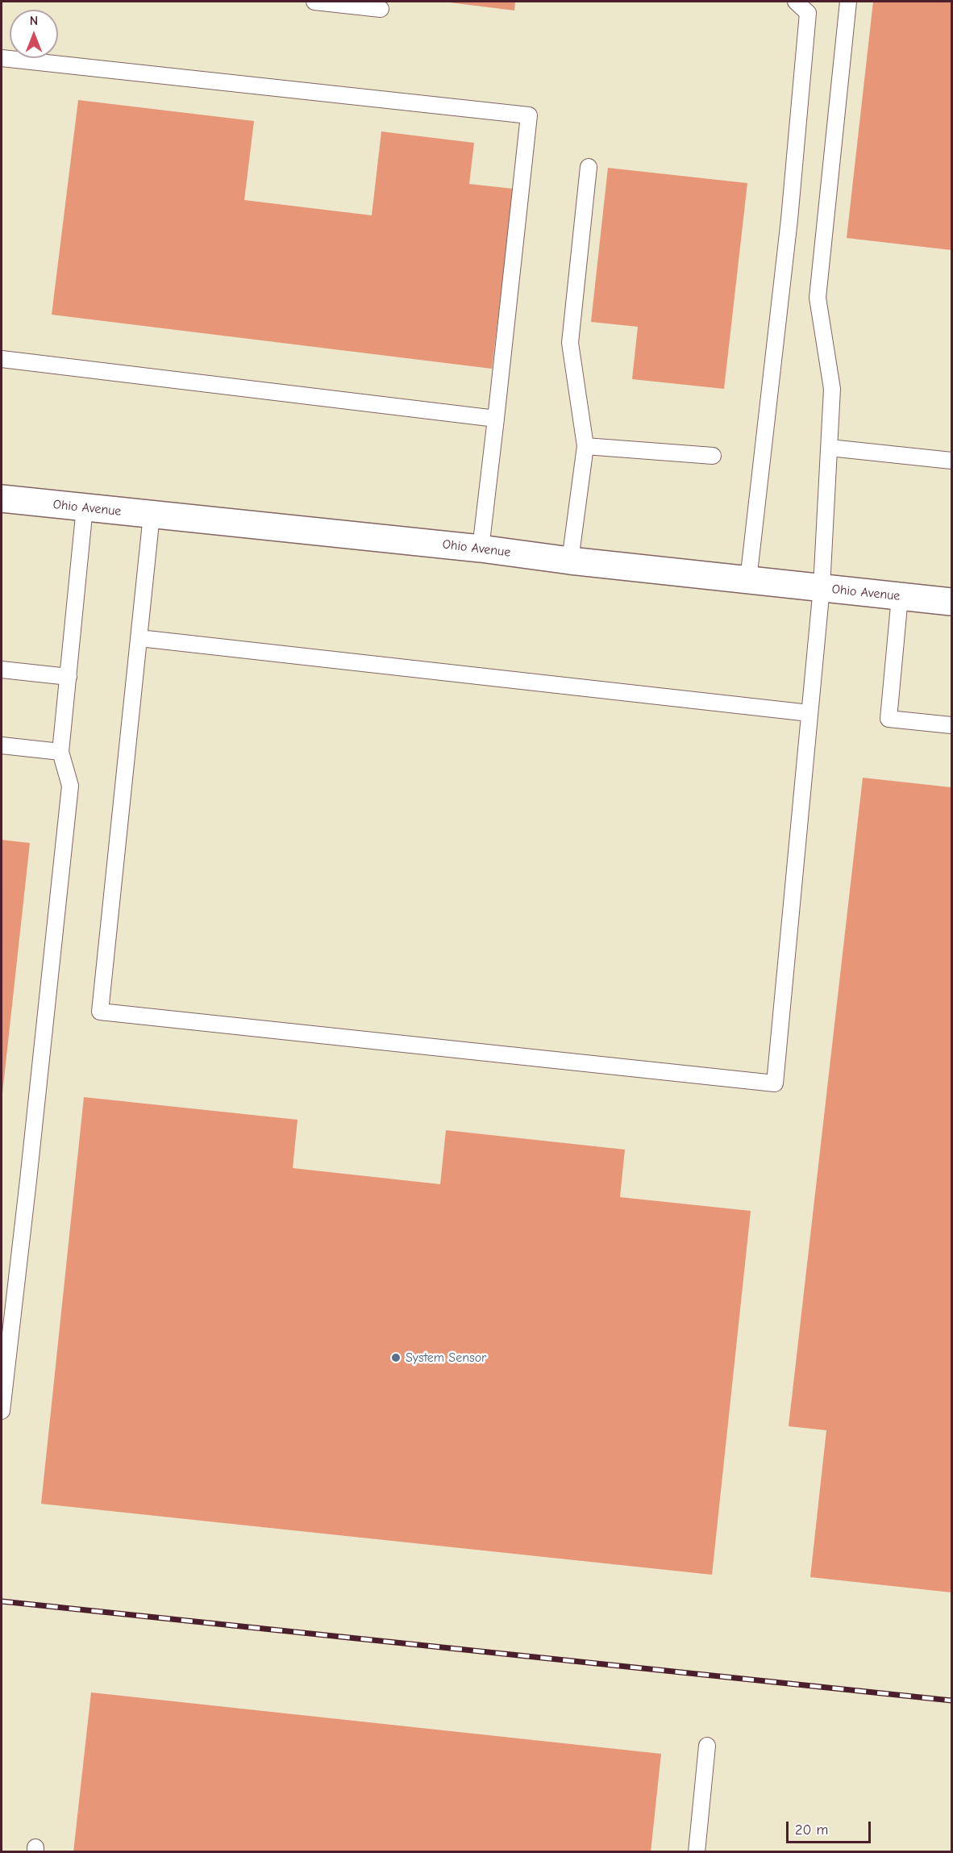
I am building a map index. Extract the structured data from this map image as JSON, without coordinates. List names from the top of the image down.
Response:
{
  "streets": {
    "street": ["Ohio Avenue"]
  },
  "places": ["System Sensor"],
  "scale_bar": "20 m",
  "north": "top"
}
